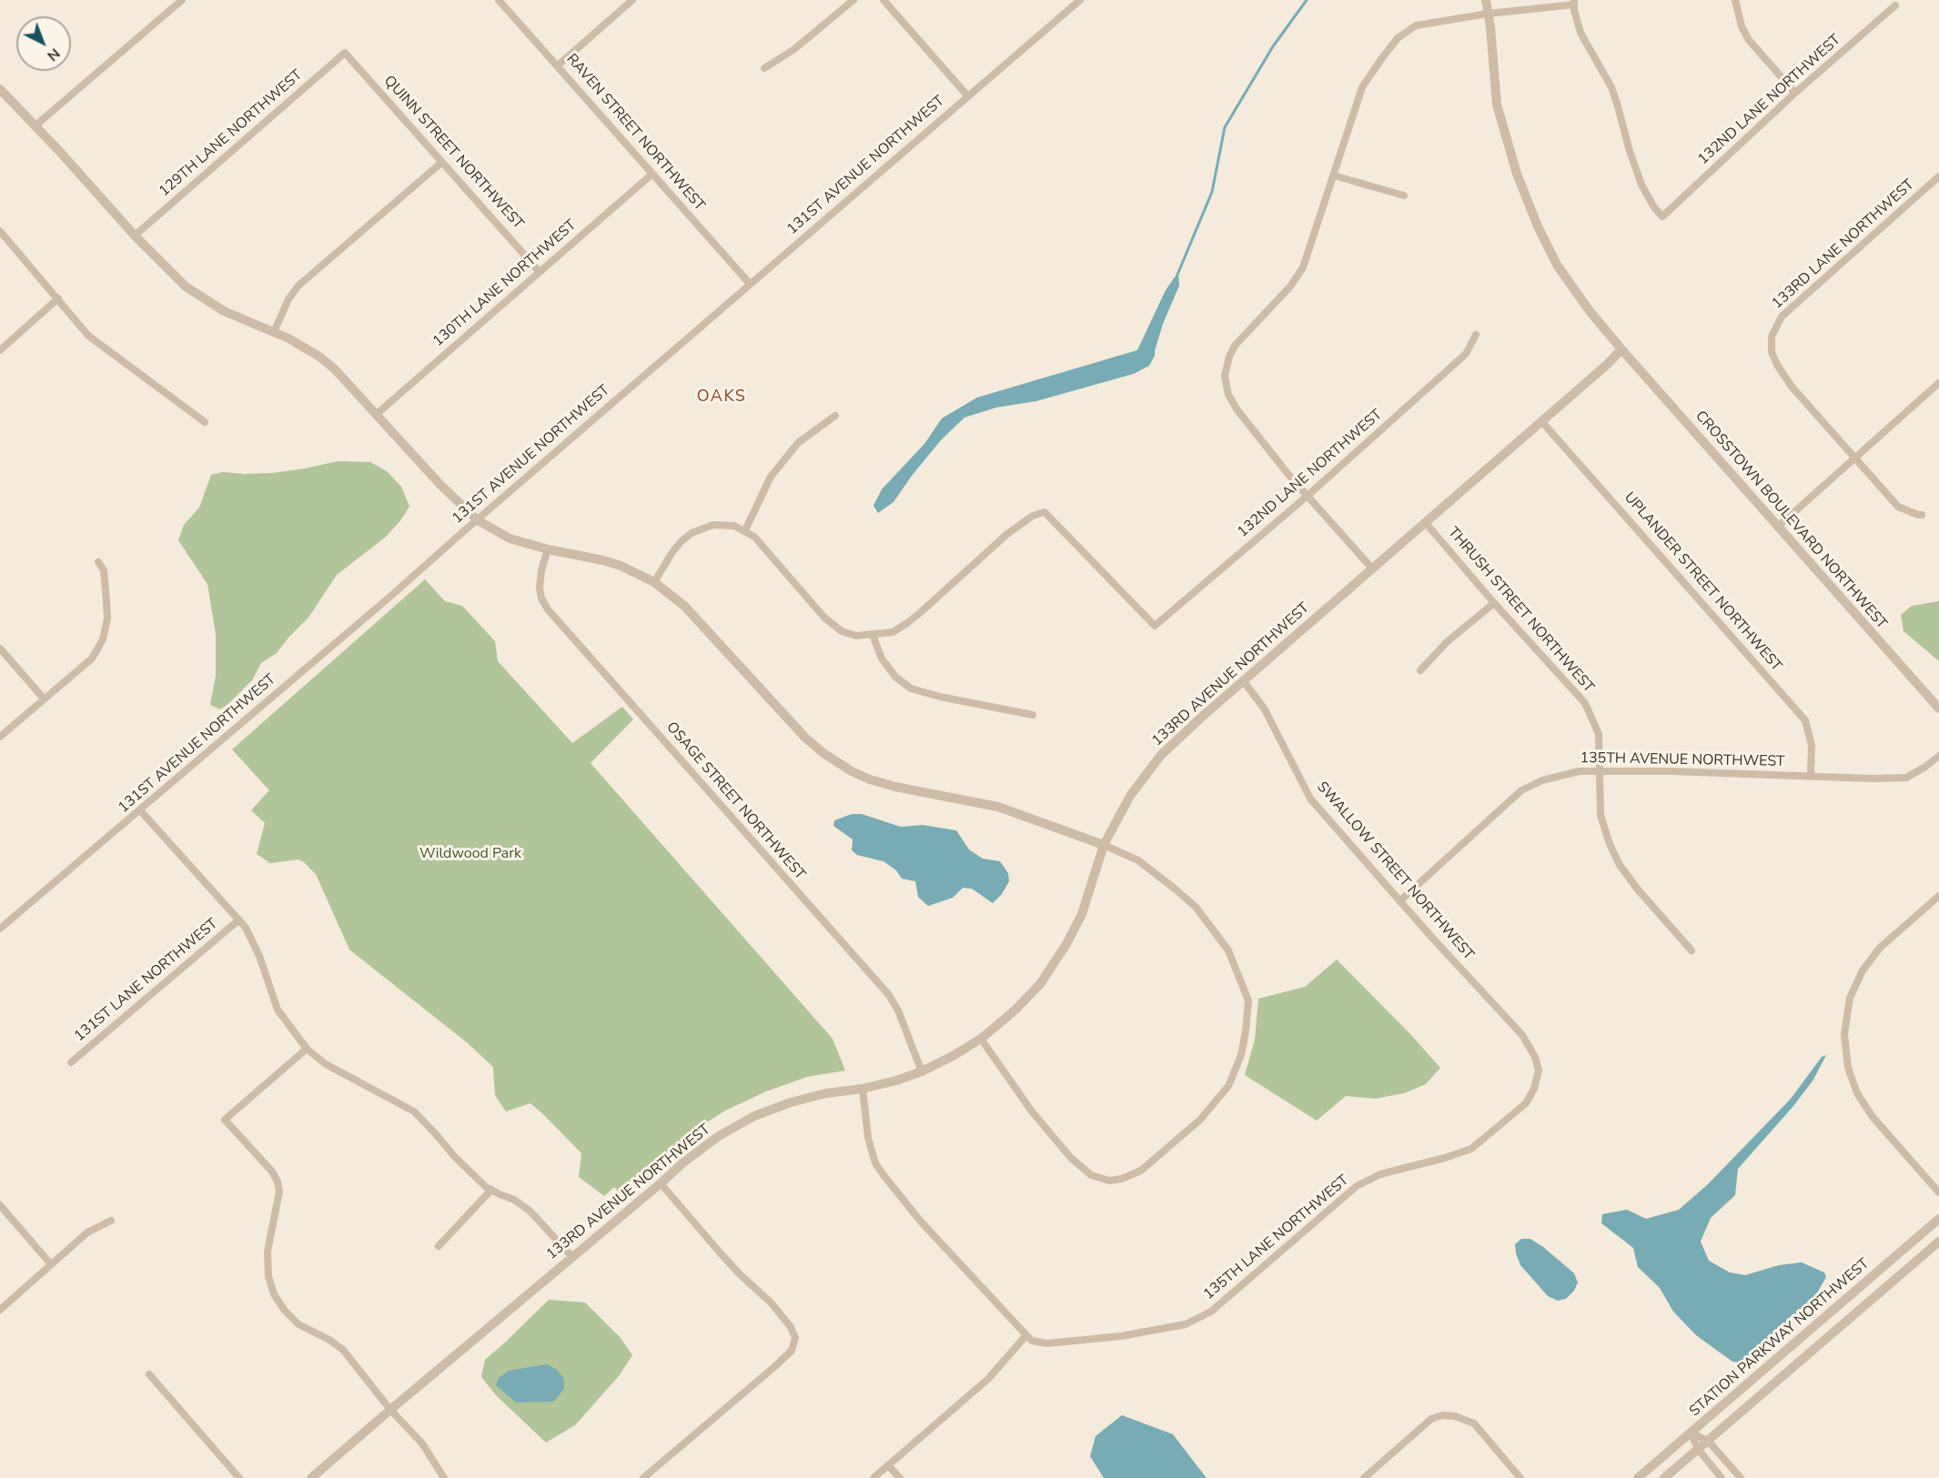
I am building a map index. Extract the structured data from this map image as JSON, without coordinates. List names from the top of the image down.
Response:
{
  "streets": {
    "street": [
      "132ND LANE NORTHWEST",
      "RAVEN STREET NORTHWEST",
      "129TH LANE NORTHWEST",
      "QUINN STREET NORTHWEST",
      "131ST AVENUE NORTHWEST",
      "133RD LANE NORTHWEST",
      "130TH LANE NORTHWEST",
      "CROSSTOWN BOULEVARD NORTHWEST",
      "UPLANDER STREET NORTHWEST",
      "THRUSH STREET NORTHWEST",
      "133RD AVENUE NORTHWEST",
      "135TH AVENUE NORTHWEST",
      "OSAGE STREET NORTHWEST",
      "SWALLOW STREET NORTHWEST",
      "131ST LANE NORTHWEST",
      "135TH LANE NORTHWEST",
      "STATION PARKWAY NORTHWEST"
    ]
  },
  "crossings": [
    ["RAVEN STREET NORTHWEST", "131ST AVENUE NORTHWEST"],
    ["RAVEN STREET NORTHWEST", "130TH LANE NORTHWEST"],
    ["129TH LANE NORTHWEST", "QUINN STREET NORTHWEST"],
    ["QUINN STREET NORTHWEST", "130TH LANE NORTHWEST"],
    ["CROSSTOWN BOULEVARD NORTHWEST", "133RD AVENUE NORTHWEST"],
    ["UPLANDER STREET NORTHWEST", "133RD AVENUE NORTHWEST"],
    ["UPLANDER STREET NORTHWEST", "135TH AVENUE NORTHWEST"],
    ["THRUSH STREET NORTHWEST", "133RD AVENUE NORTHWEST"],
    ["THRUSH STREET NORTHWEST", "135TH AVENUE NORTHWEST"],
    ["133RD AVENUE NORTHWEST", "OSAGE STREET NORTHWEST"],
    ["133RD AVENUE NORTHWEST", "SWALLOW STREET NORTHWEST"],
    ["135TH AVENUE NORTHWEST", "SWALLOW STREET NORTHWEST"],
    ["SWALLOW STREET NORTHWEST", "135TH LANE NORTHWEST"]
  ],
  "districts": ["OAKS"],
  "parks": ["Wildwood Park"],
  "north": "bottom right"
}
